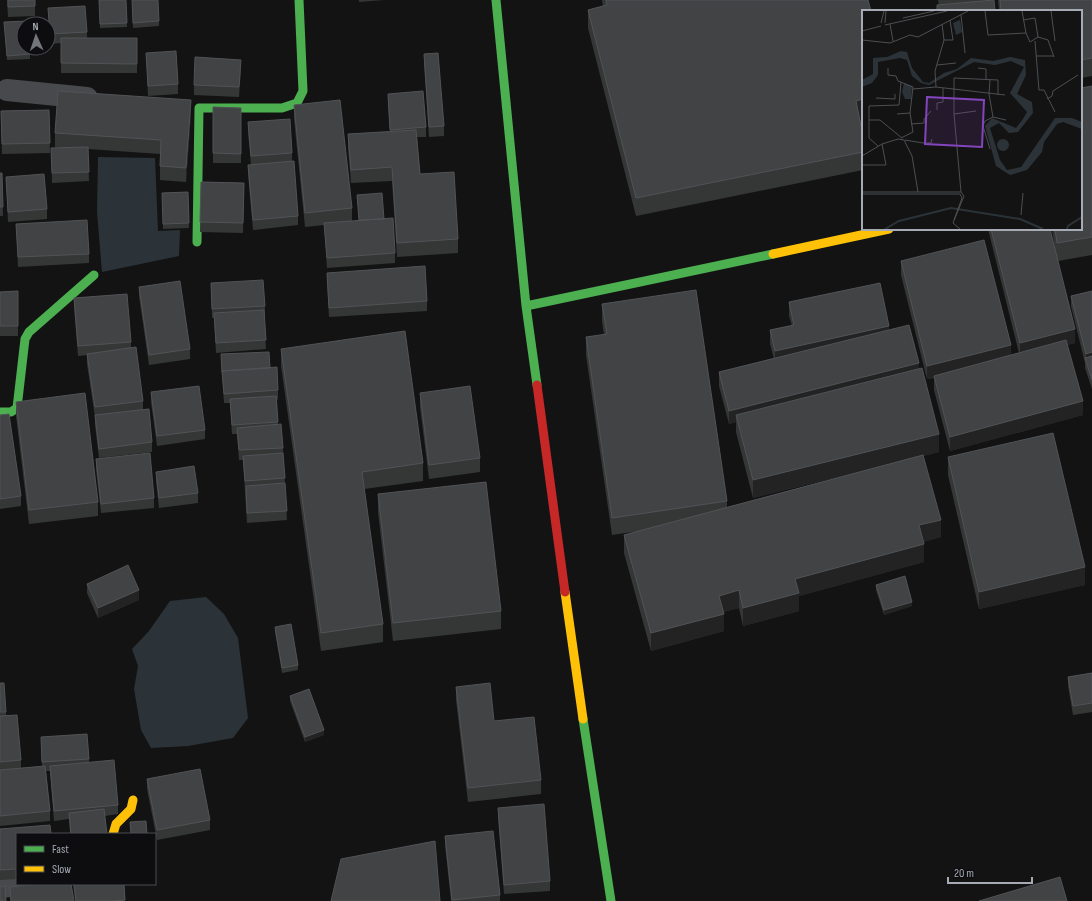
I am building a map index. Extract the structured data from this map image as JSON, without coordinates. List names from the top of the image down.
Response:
{
  "legend": ["Fast", "Slow"],
  "scale_bar": "20 m",
  "north": "top"
}
